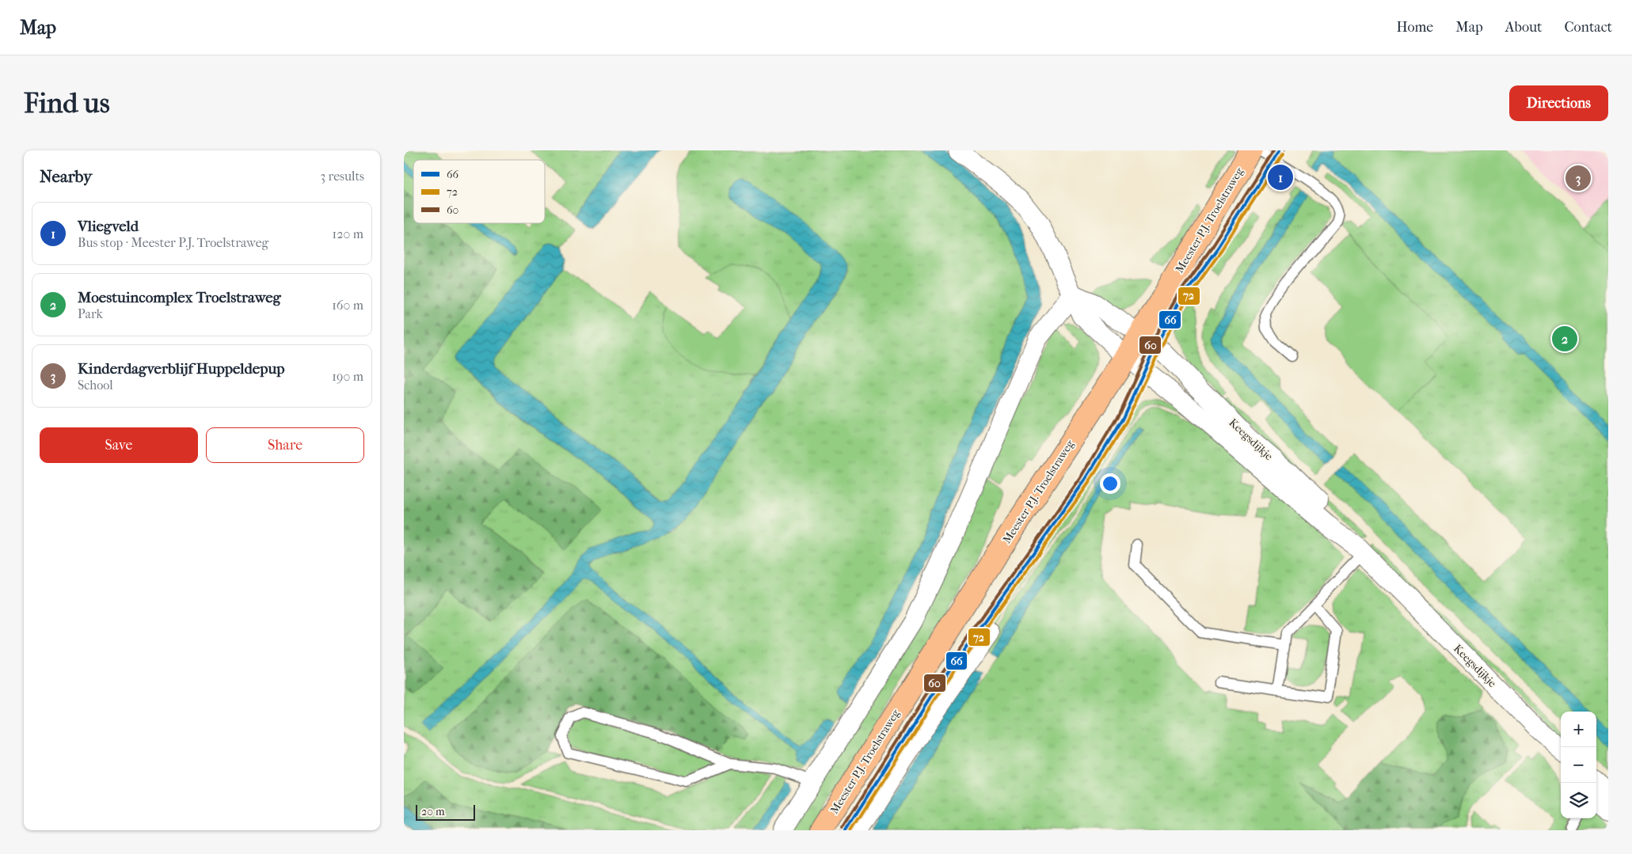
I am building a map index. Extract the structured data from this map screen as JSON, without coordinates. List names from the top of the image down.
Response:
{
  "streets": {
    "main road": ["Meester P.J. Troelstraweg"],
    "street": ["Keegsdijkje"]
  },
  "crossings": [
    ["Meester P.J. Troelstraweg", "Keegsdijkje"]
  ],
  "lines": ["transit line 66", "transit line 60", "transit line 72"],
  "legend": ["66", "72", "60"],
  "scale_bar": "20 m",
  "page": {
    "header": "Map",
    "nav": [
      "Home",
      "Map",
      "About",
      "Contact"
    ],
    "buttons": [
      "Directions",
      ["Save", "Share"]
    ],
    "title": "Find us",
    "heading": ["Nearby", "3 results"],
    "pins": ["1", "3", "2"],
    "list": [
      {
        "mark": "1",
        "name": "Vliegveld",
        "note": "Bus stop · Meester P.J. Troelstraweg",
        "value": "120 m"
      },
      {
        "mark": "2",
        "name": "Moestuincomplex Troelstraweg",
        "note": "Park",
        "value": "160 m"
      },
      {
        "mark": "3",
        "name": "Kinderdagverblijf Huppeldepup",
        "note": "School",
        "value": "190 m"
      }
    ],
    "map_buttons": ["+", "−"],
    "scale": "20 m"
  }
}
